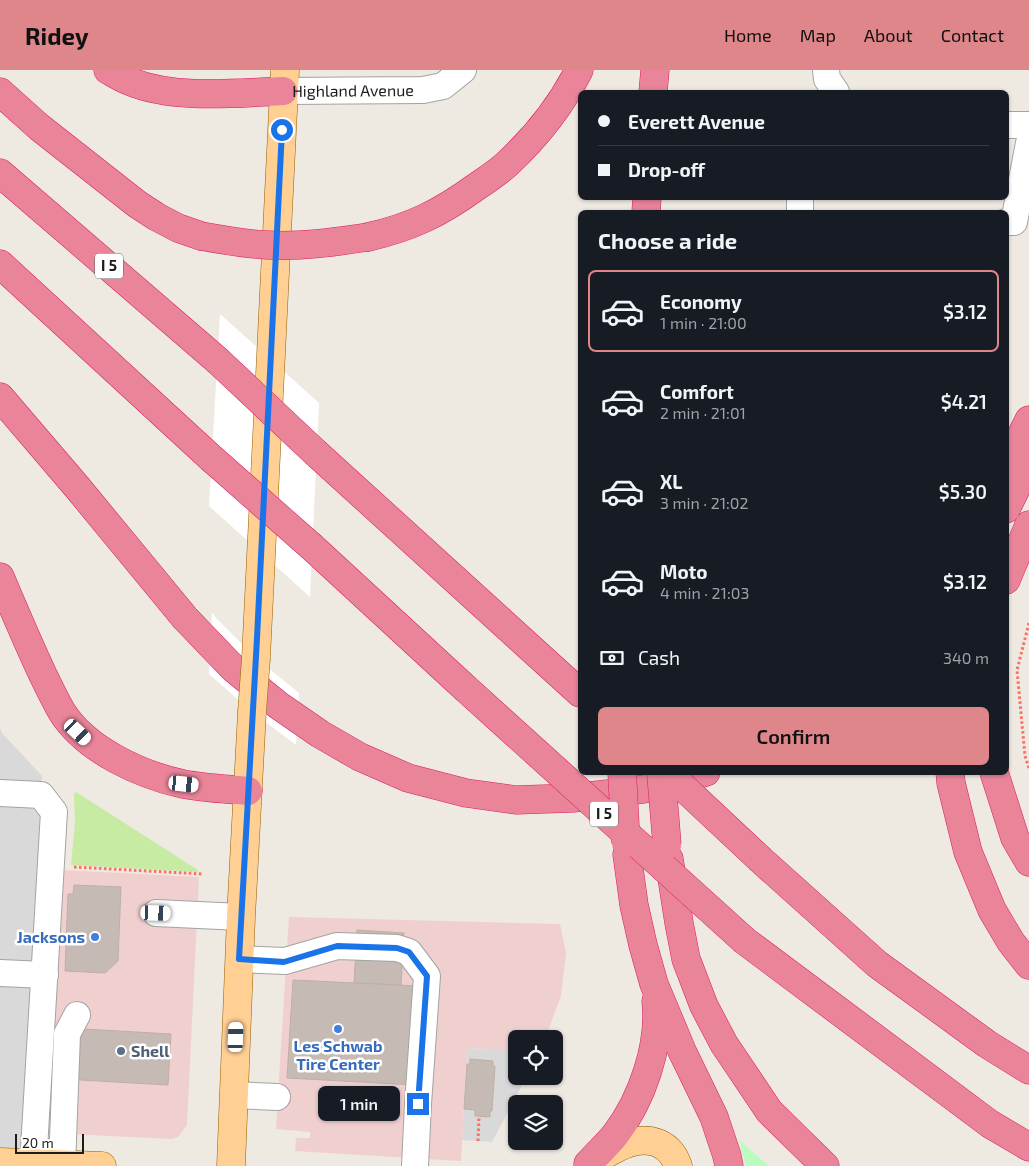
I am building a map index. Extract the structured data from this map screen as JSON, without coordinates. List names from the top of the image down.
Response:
{
  "streets": {
    "highway": ["I 5"],
    "street": ["Highland Avenue"]
  },
  "places": ["Jacksons", "Les Schwab Tire Center", "Shell"],
  "scale_bar": "20 m",
  "page": {
    "header": "Ridey",
    "nav": [
      "Home",
      "Map",
      "About",
      "Contact"
    ],
    "banner": ["Everett Avenue", "Drop-off"],
    "heading": "Choose a ride",
    "list": [
      {
        "name": "Economy",
        "note": "1 min · 21:00",
        "value": "$3.12"
      },
      {
        "name": "Comfort",
        "note": "2 min · 21:01",
        "value": "$4.21"
      },
      {
        "name": "XL",
        "note": "3 min · 21:02",
        "value": "$5.30"
      },
      {
        "name": "Moto",
        "note": "4 min · 21:03",
        "value": "$3.12"
      }
    ],
    "pay": ["Cash", "340 m"],
    "buttons": "Confirm",
    "bubble": "1 min",
    "scale": "20 m"
  }
}
